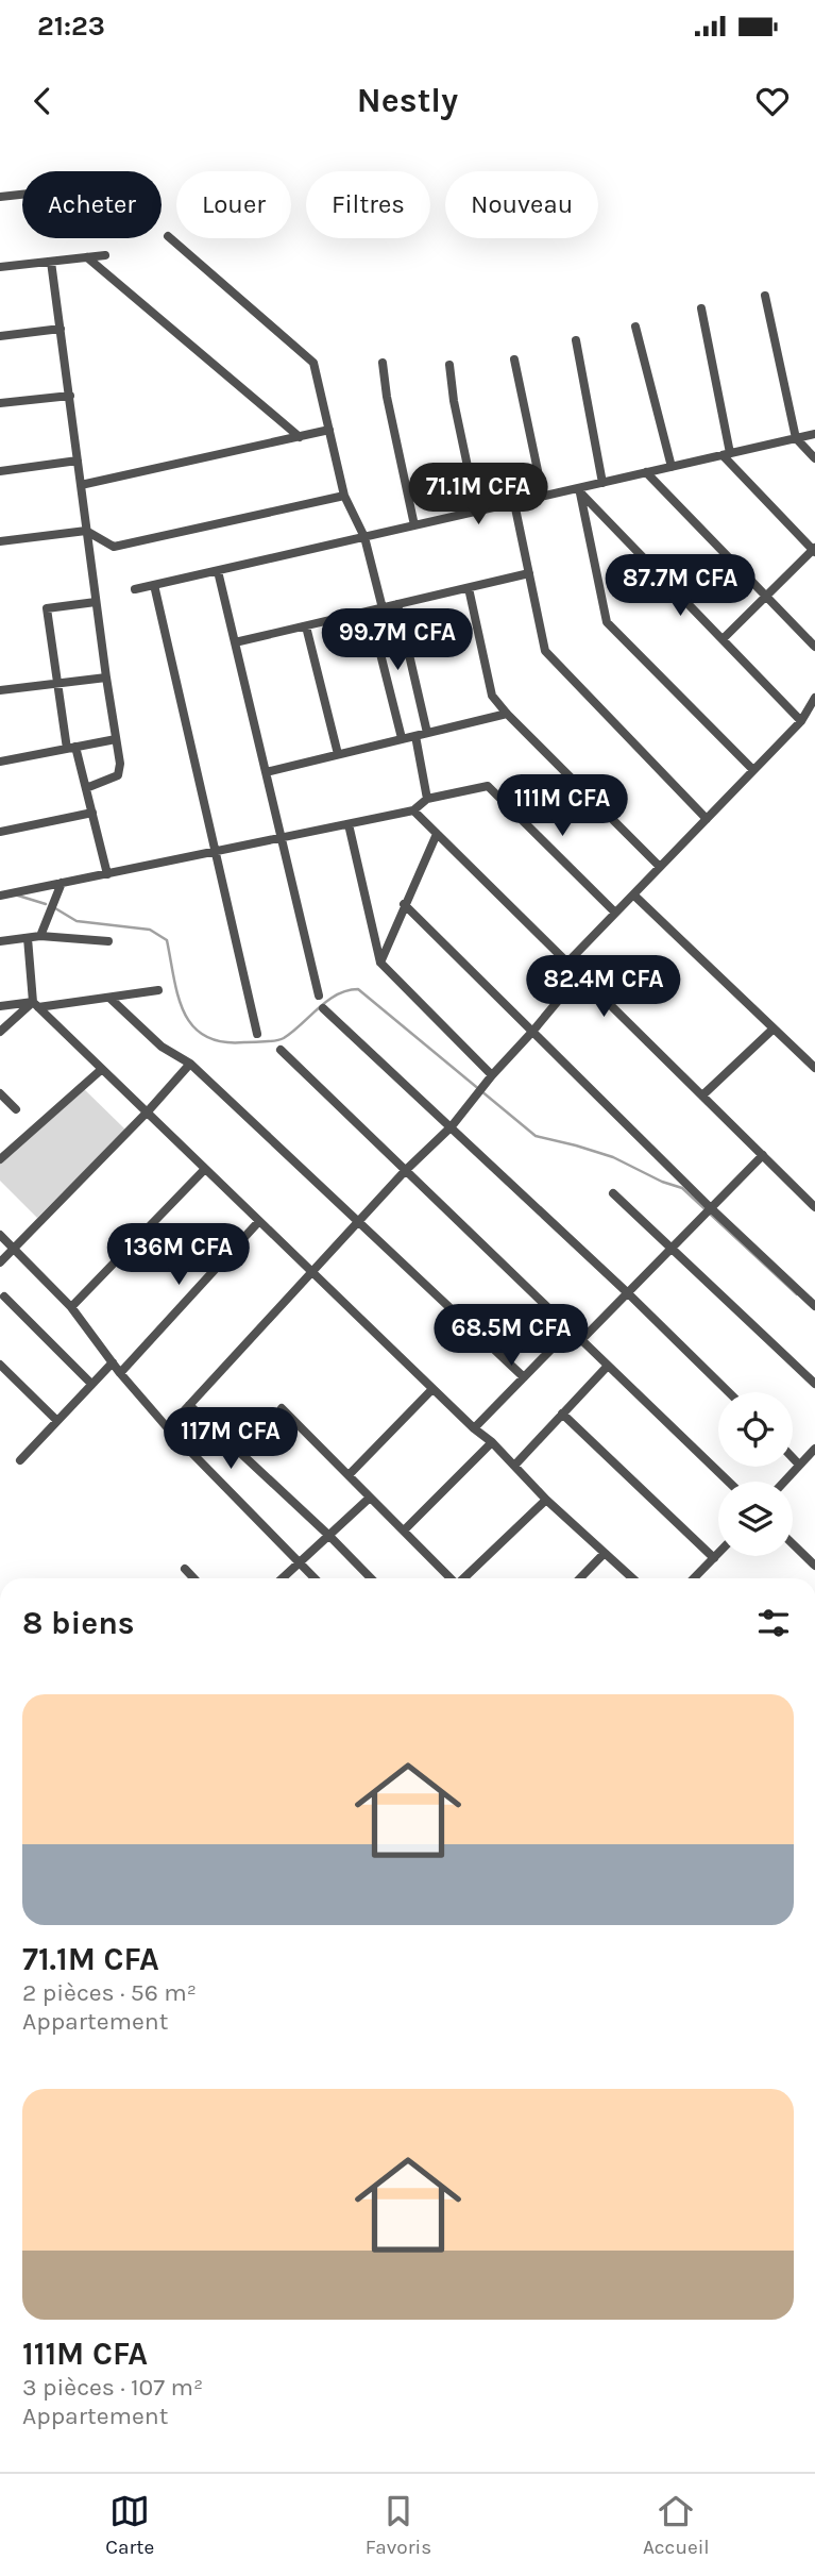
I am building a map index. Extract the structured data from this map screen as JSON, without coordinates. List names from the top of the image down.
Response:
{
  "page": {
    "status": "21:23",
    "header": "Nestly",
    "chip": [
      "Acheter",
      "Louer",
      "Filtres",
      "Nouveau"
    ],
    "price": [
      "71.1M CFA",
      "87.7M CFA",
      "99.7M CFA",
      "111M CFA",
      "82.4M CFA",
      "136M CFA",
      "68.5M CFA",
      "117M CFA"
    ],
    "heading": "8 biens",
    "list": [
      {
        "name": "71.1M CFA",
        "note": "2 pièces · 56 m² · Appartement"
      },
      {
        "name": "111M CFA",
        "note": "3 pièces · 107 m² · Appartement"
      }
    ],
    "tabs": ["Carte", "Favoris", "Accueil"]
  }
}
